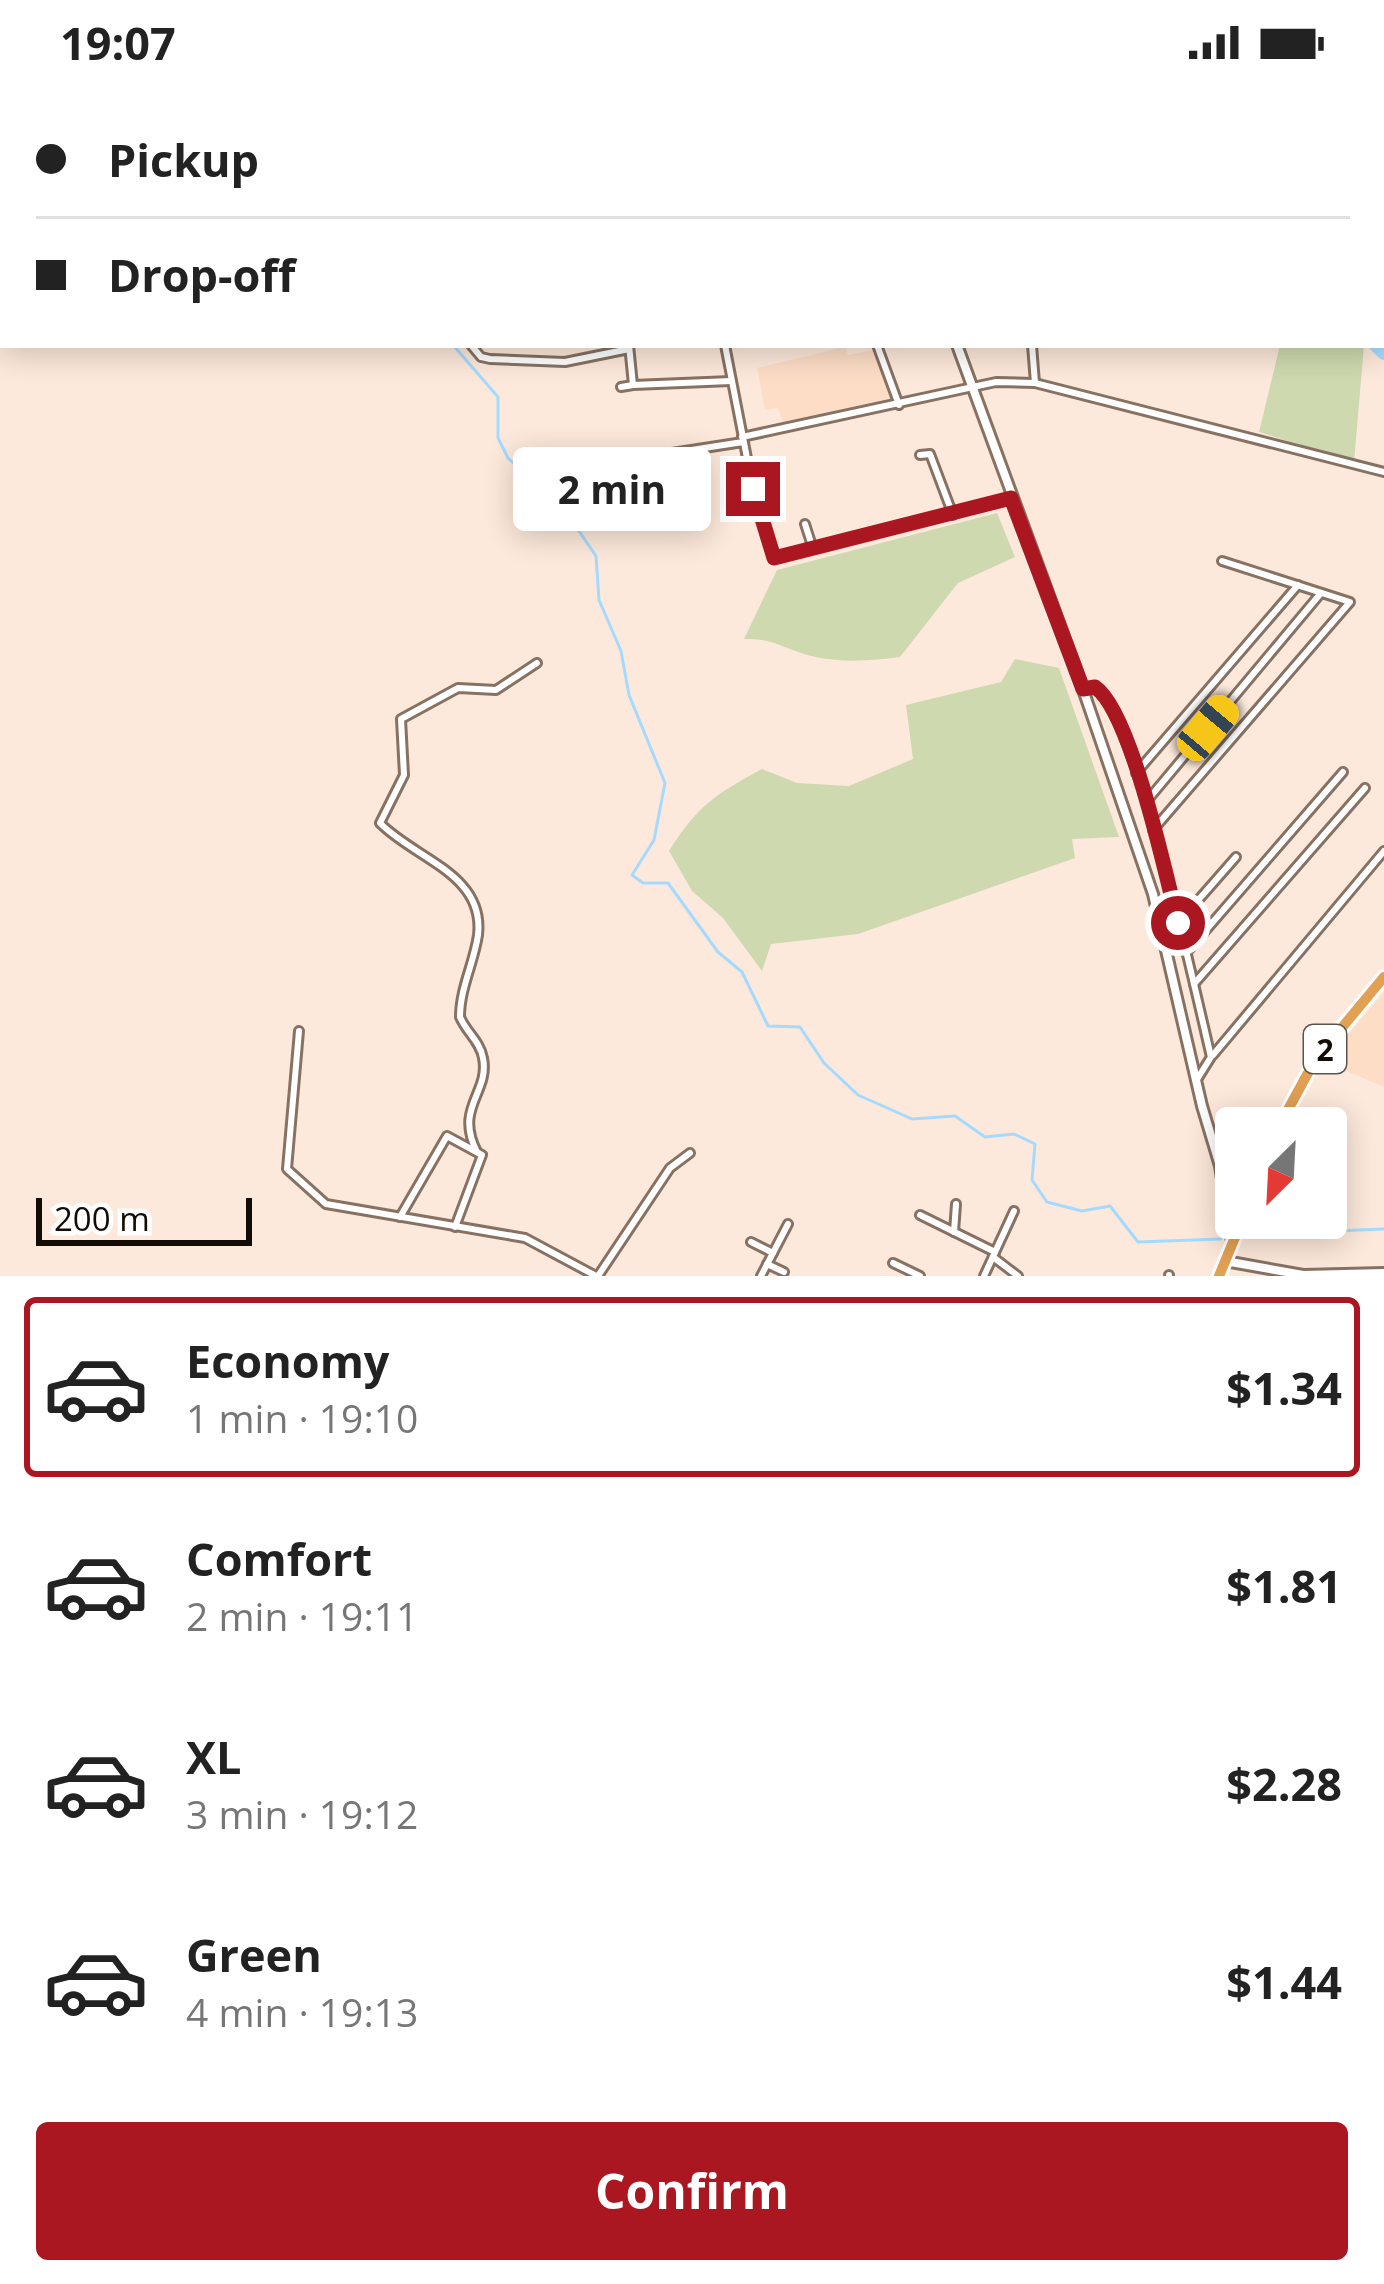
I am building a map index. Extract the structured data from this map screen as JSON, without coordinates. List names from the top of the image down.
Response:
{
  "streets": {
    "highway": ["2"]
  },
  "scale_bar": "200 m",
  "north": "bottom left",
  "page": {
    "status": "19:07",
    "banner": ["Pickup", "Drop-off"],
    "bubble": "2 min",
    "scale": "200 m",
    "list": [
      {
        "name": "Economy",
        "note": "1 min · 19:10",
        "value": "$1.34"
      },
      {
        "name": "Comfort",
        "note": "2 min · 19:11",
        "value": "$1.81"
      },
      {
        "name": "XL",
        "note": "3 min · 19:12",
        "value": "$2.28"
      },
      {
        "name": "Green",
        "note": "4 min · 19:13",
        "value": "$1.44"
      }
    ],
    "buttons": "Confirm"
  }
}
